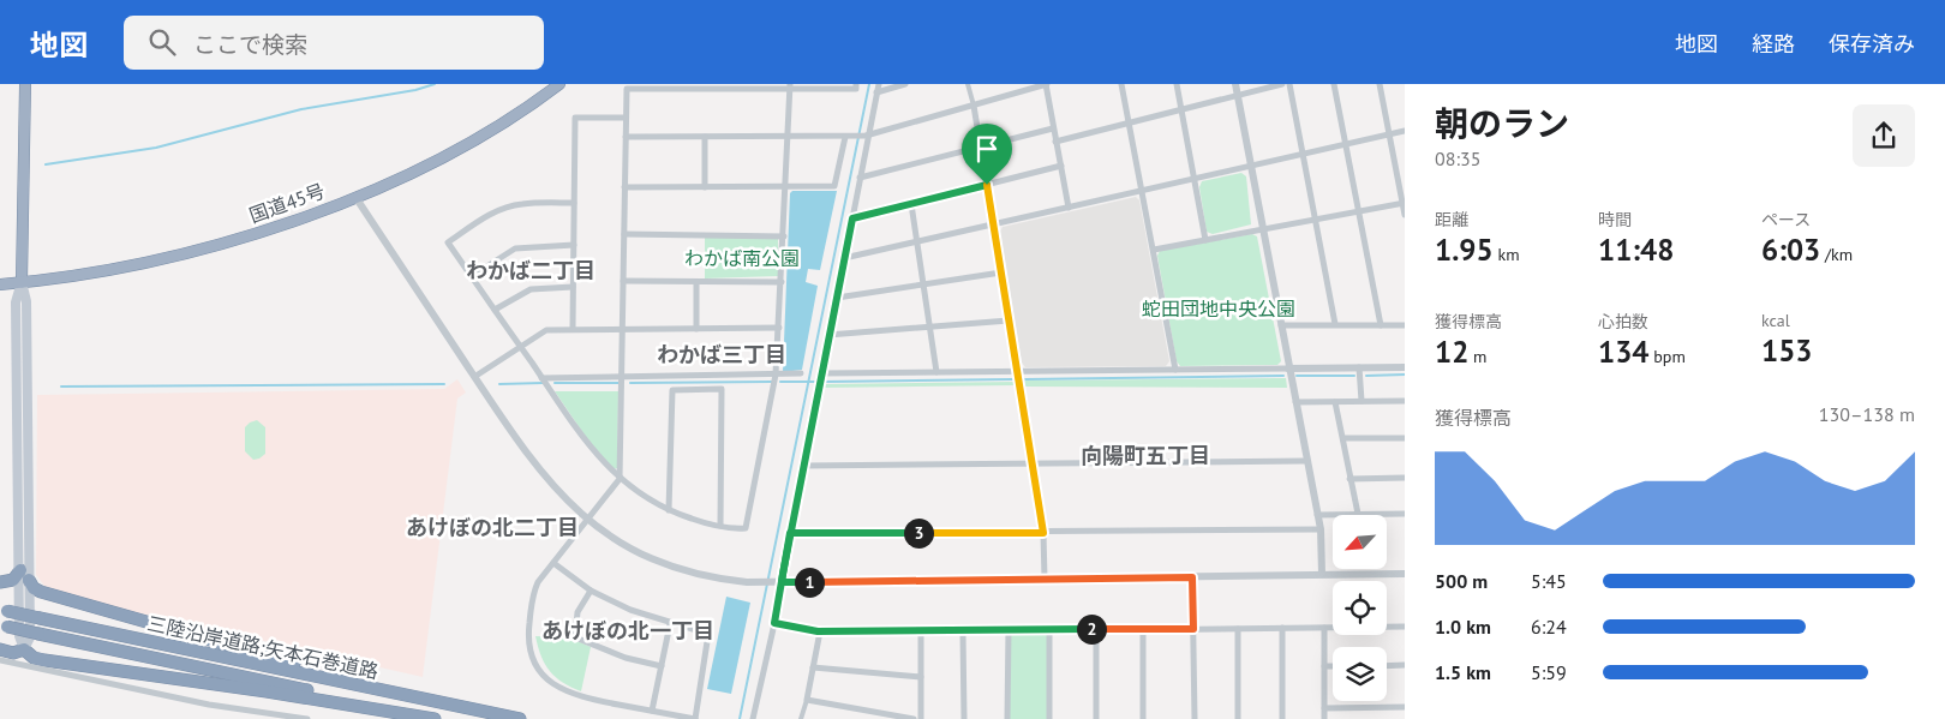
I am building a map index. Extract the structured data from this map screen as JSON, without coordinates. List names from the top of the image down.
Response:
{
  "streets": {
    "highway": ["国道45号", "三陸沿岸道路;矢本石巻道路"]
  },
  "districts": [
    "わかば二丁目",
    "わかば三丁目",
    "向陽町五丁目",
    "あけぼの北二丁目",
    "あけぼの北一丁目"
  ],
  "parks": ["わかば南公園", "蛇田団地中央公園"],
  "north": "bottom left",
  "page": {
    "header": "地図",
    "search": "ここで検索",
    "nav": ["地図", "経路", "保存済み"],
    "heading": ["朝のラン", "08:35"],
    "stats": [
      ["距離", "1.95 km"],
      ["時間", "11:48"],
      ["ペース", "6:03 /km"],
      ["獲得標高", "12 m"],
      ["心拍数", "134 bpm"],
      ["kcal", "153"]
    ],
    "chart": ["獲得標高", "130–138 m"],
    "pins": ["3", "1", "2"],
    "list": [
      {
        "name": "500 m",
        "note": "5:45"
      },
      {
        "name": "1.0 km",
        "note": "6:24"
      },
      {
        "name": "1.5 km",
        "note": "5:59"
      }
    ]
  }
}
